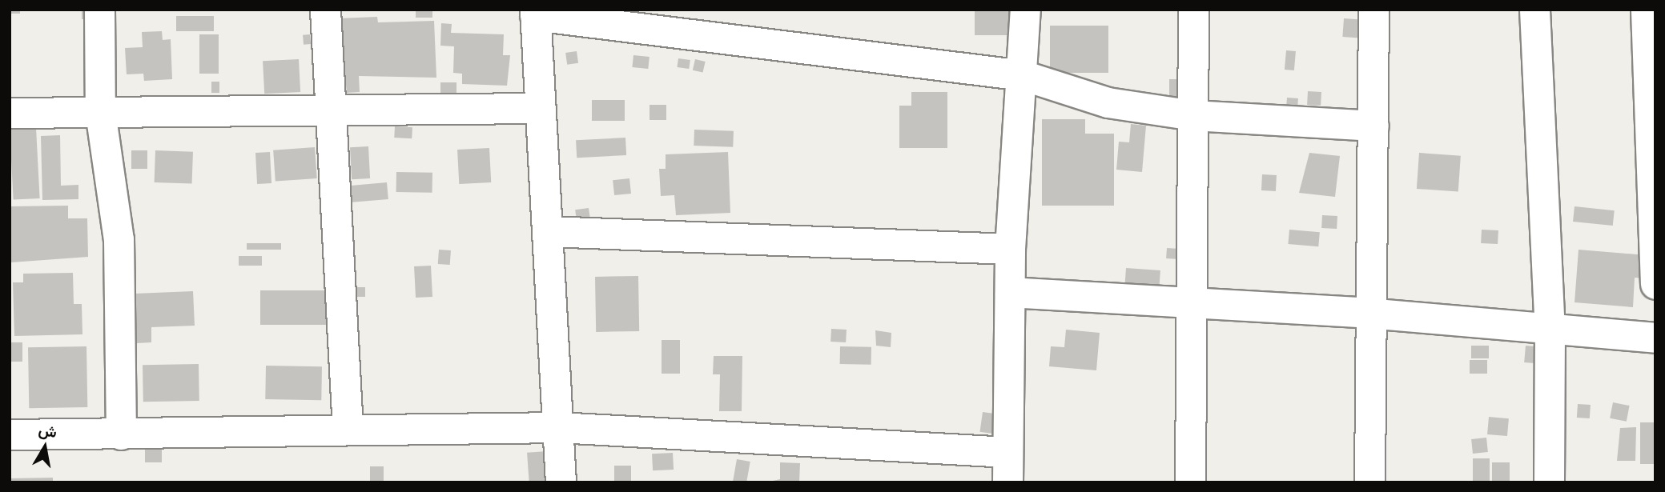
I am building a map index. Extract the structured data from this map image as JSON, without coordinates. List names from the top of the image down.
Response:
{
  "north": "top"
}
